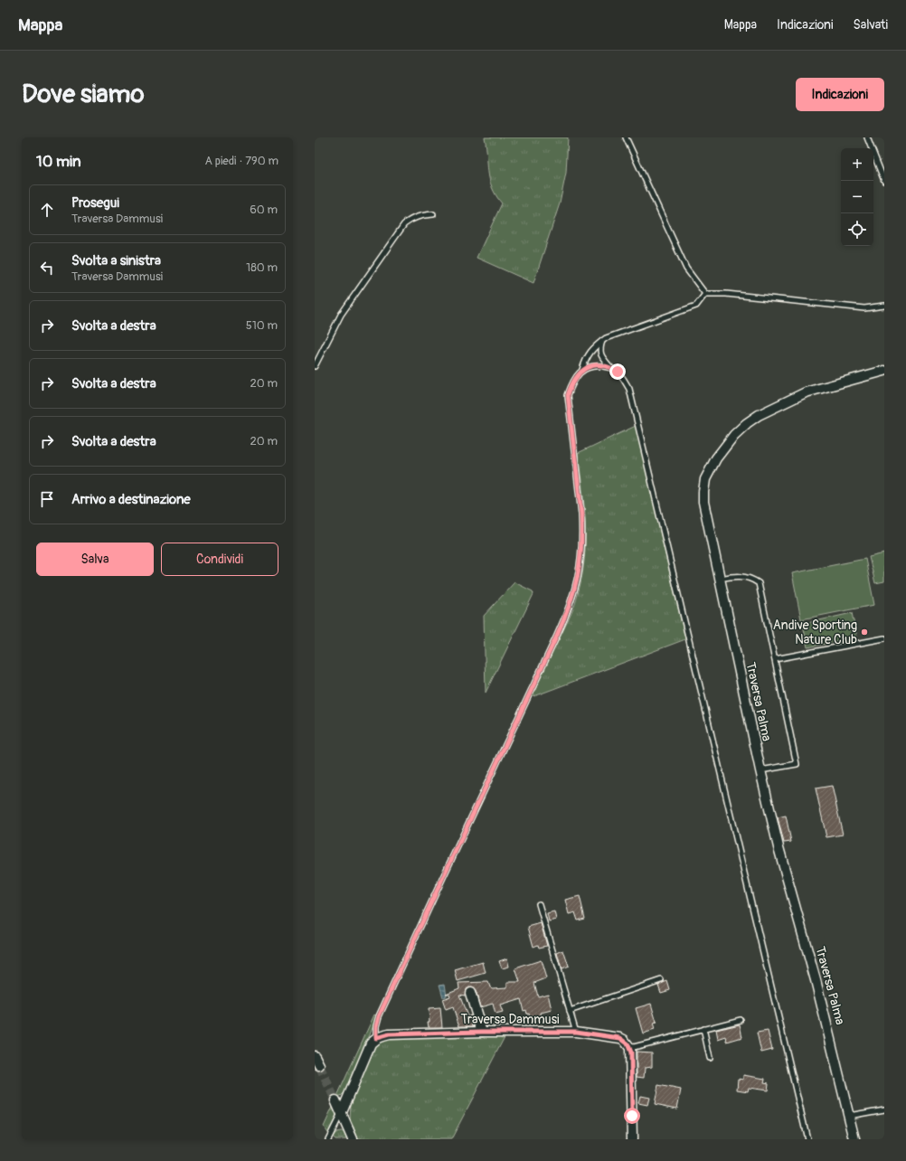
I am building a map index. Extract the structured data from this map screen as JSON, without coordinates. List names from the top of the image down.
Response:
{
  "streets": {
    "street": ["Traversa Palma", "Traversa Dammusi"]
  },
  "places": ["Andive Sporting Nature Club"],
  "page": {
    "header": "Mappa",
    "nav": ["Mappa", "Indicazioni", "Salvati"],
    "buttons": [
      "Indicazioni",
      ["Salva", "Condividi"]
    ],
    "title": "Dove siamo",
    "heading": ["10 min", "A piedi · 790 m"],
    "map_buttons": ["+", "−"],
    "list": [
      ["Prosegui", "Traversa Dammusi", "60 m"],
      ["Svolta a sinistra", "Traversa Dammusi", "180 m"],
      ["Svolta a destra", "510 m"],
      ["Svolta a destra", "20 m"],
      ["Svolta a destra", "20 m"],
      "Arrivo a destinazione"
    ]
  }
}
